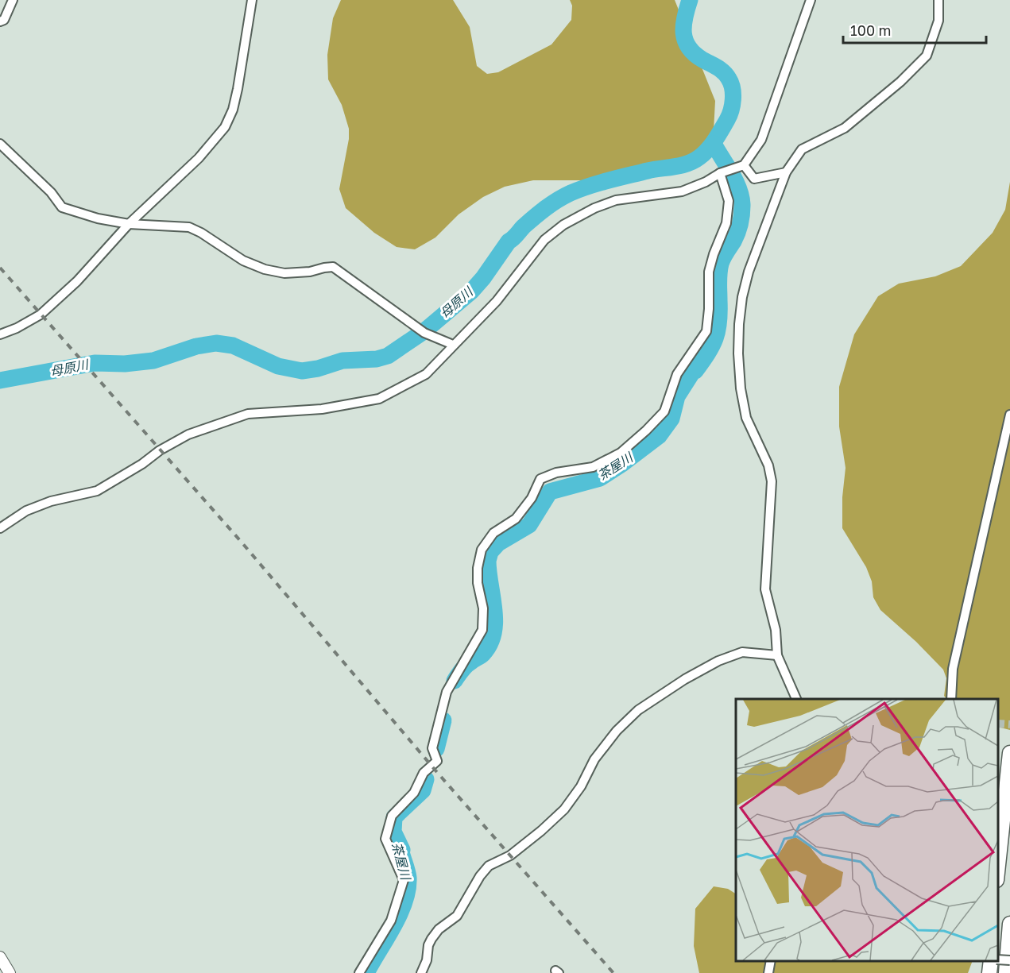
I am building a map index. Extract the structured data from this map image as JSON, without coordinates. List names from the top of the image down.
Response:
{
  "water": ["母原川", "茶屋川"],
  "scale_bar": "100 m"
}
